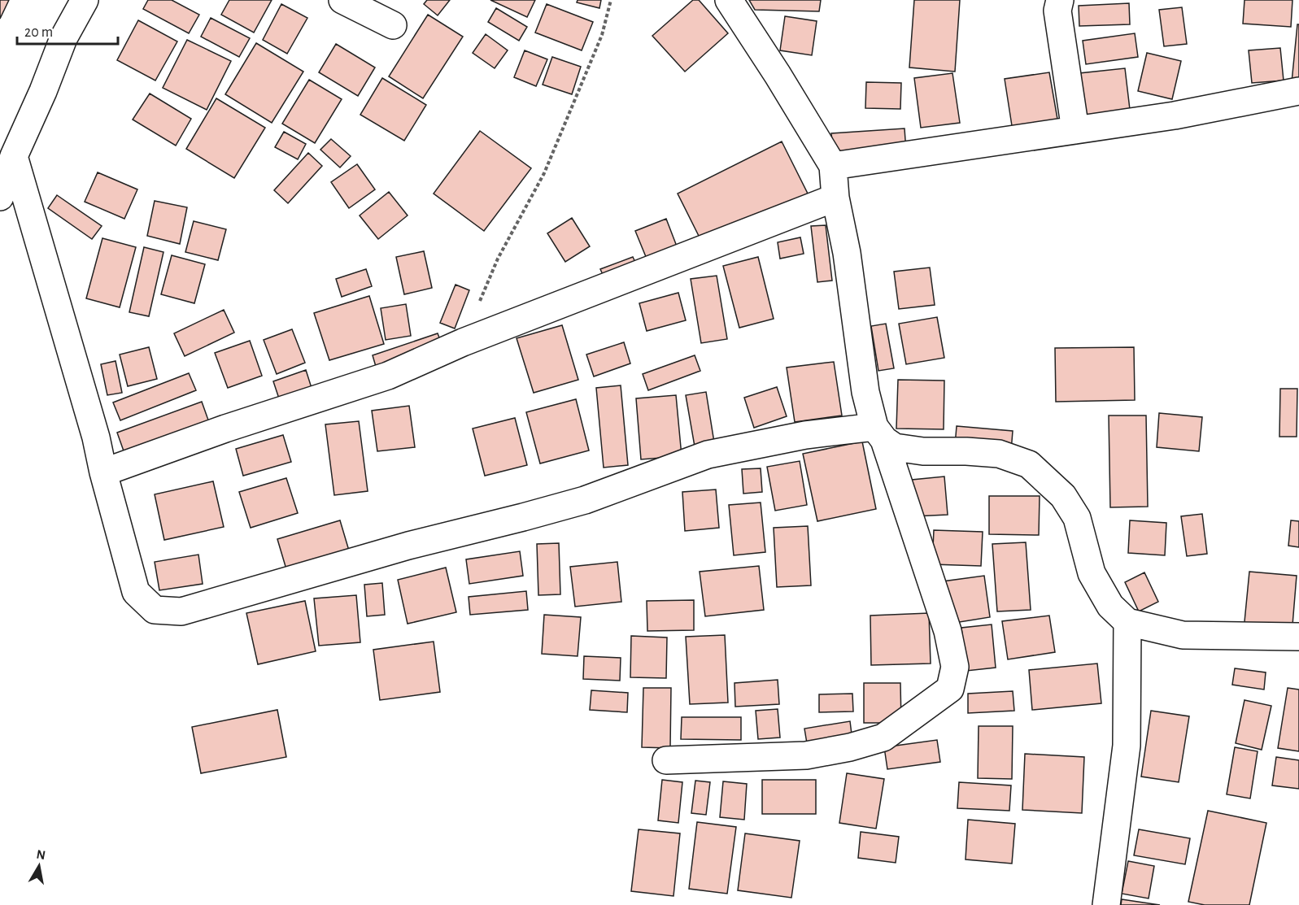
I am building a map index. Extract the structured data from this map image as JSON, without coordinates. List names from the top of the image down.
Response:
{
  "scale_bar": "20 m",
  "north": "top"
}
